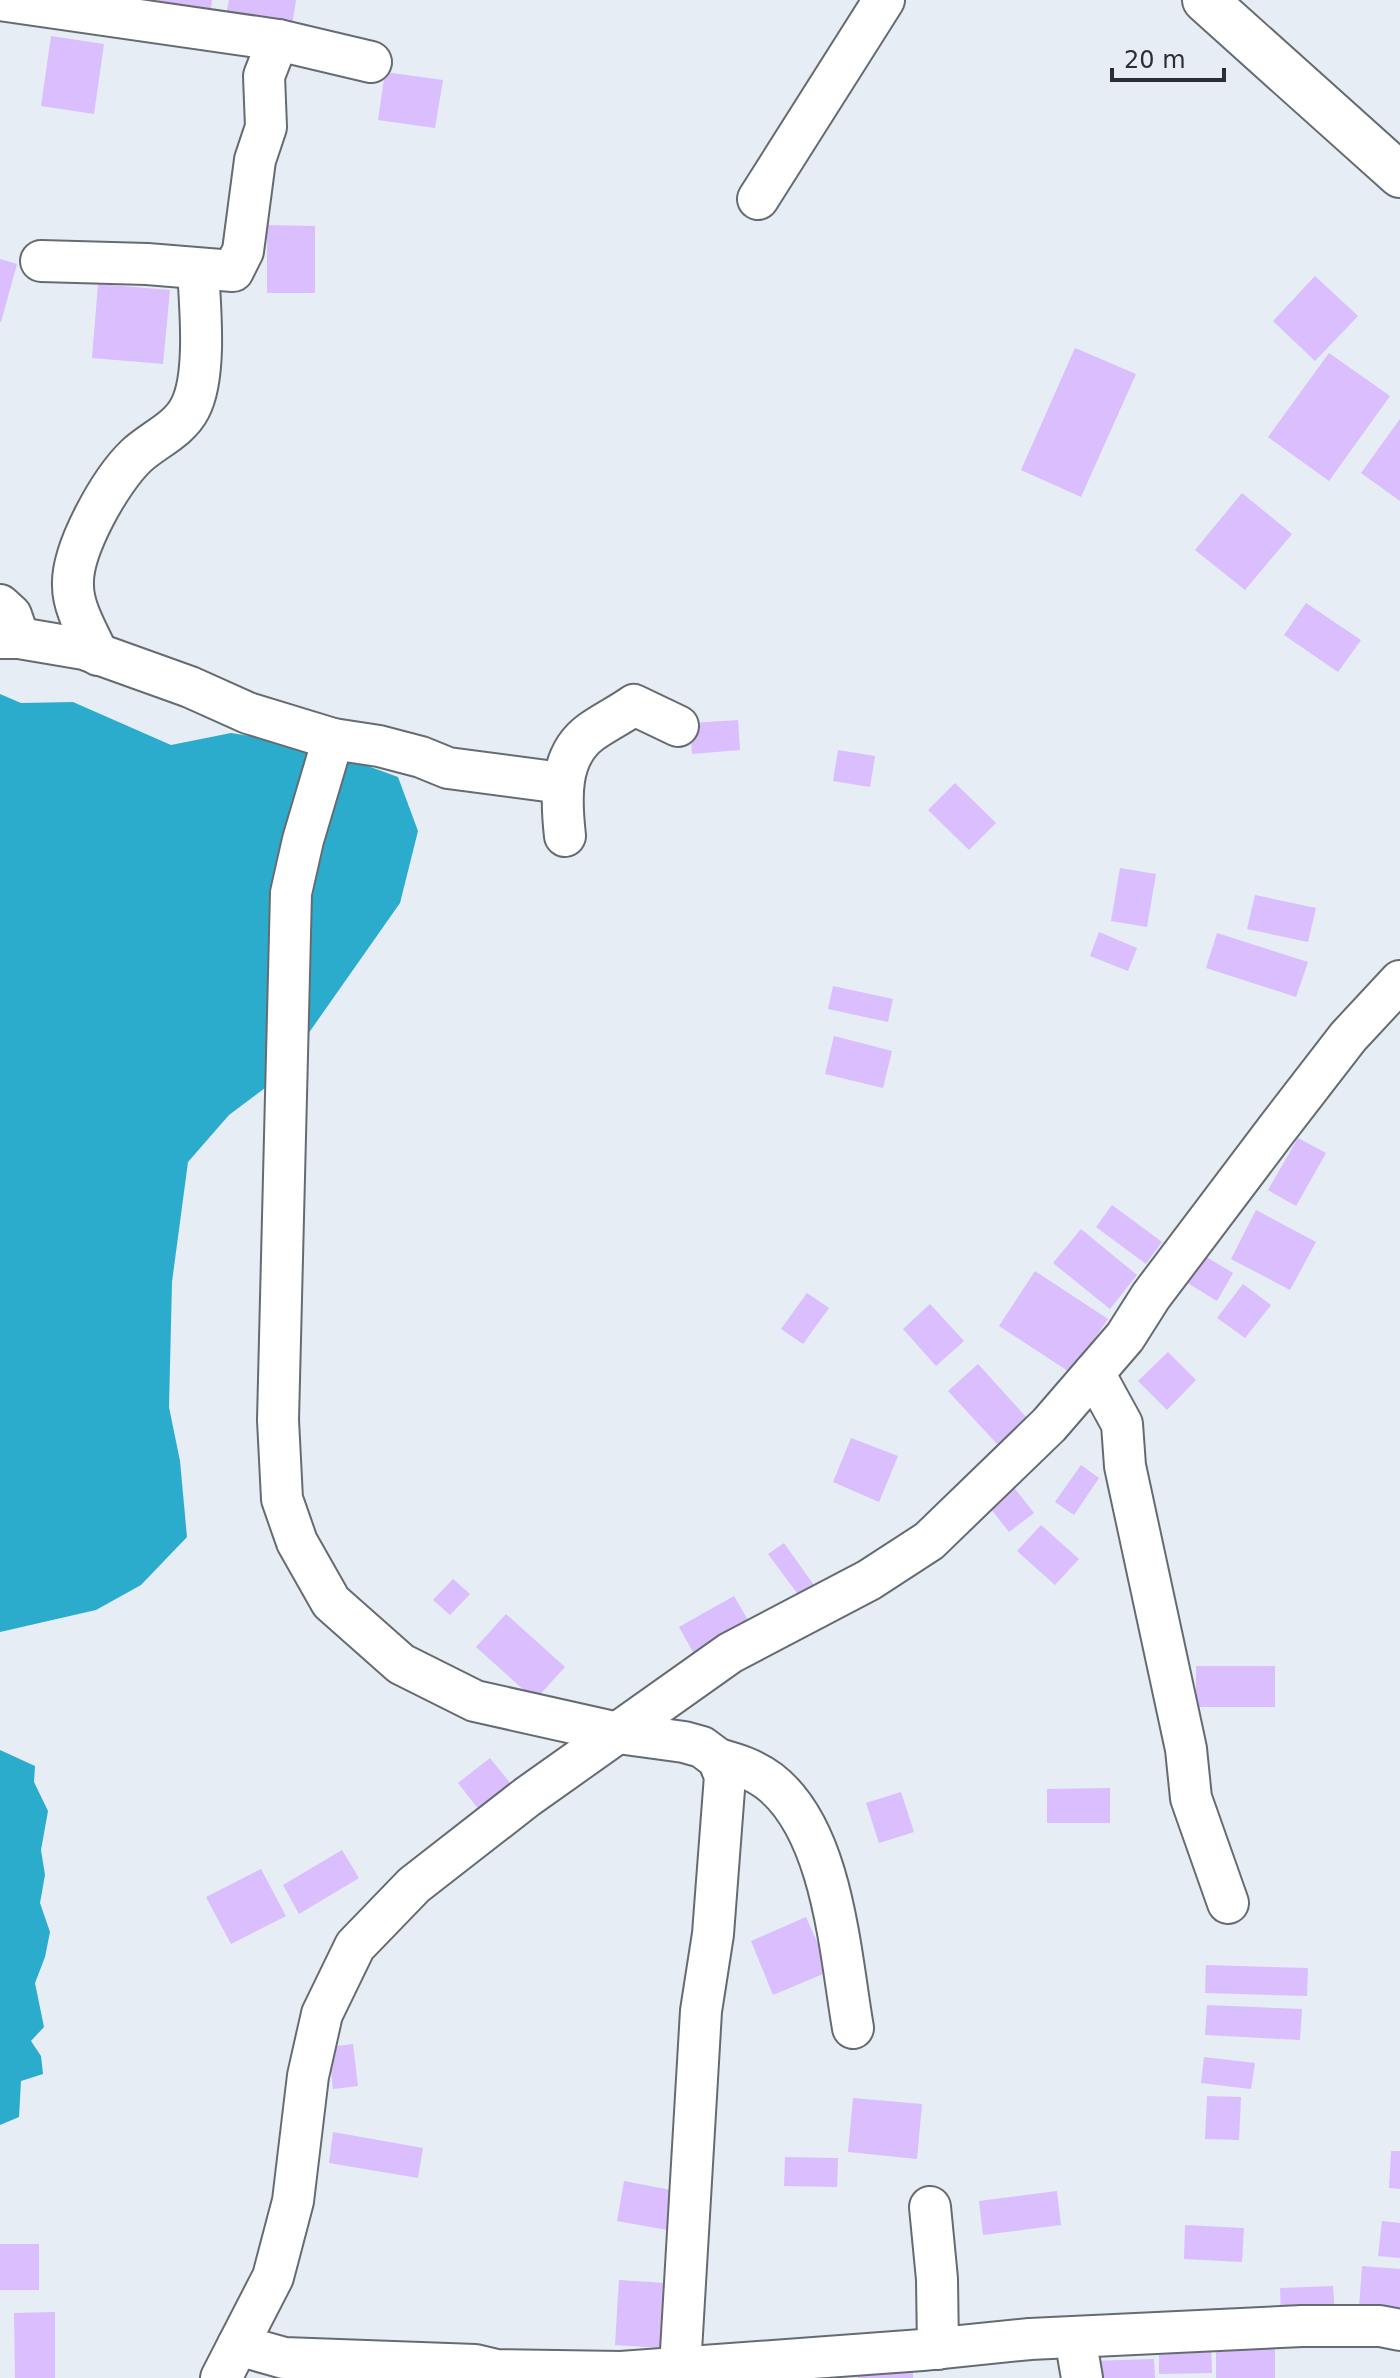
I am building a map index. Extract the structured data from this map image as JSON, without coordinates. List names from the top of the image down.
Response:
{
  "scale_bar": "20 m"
}
